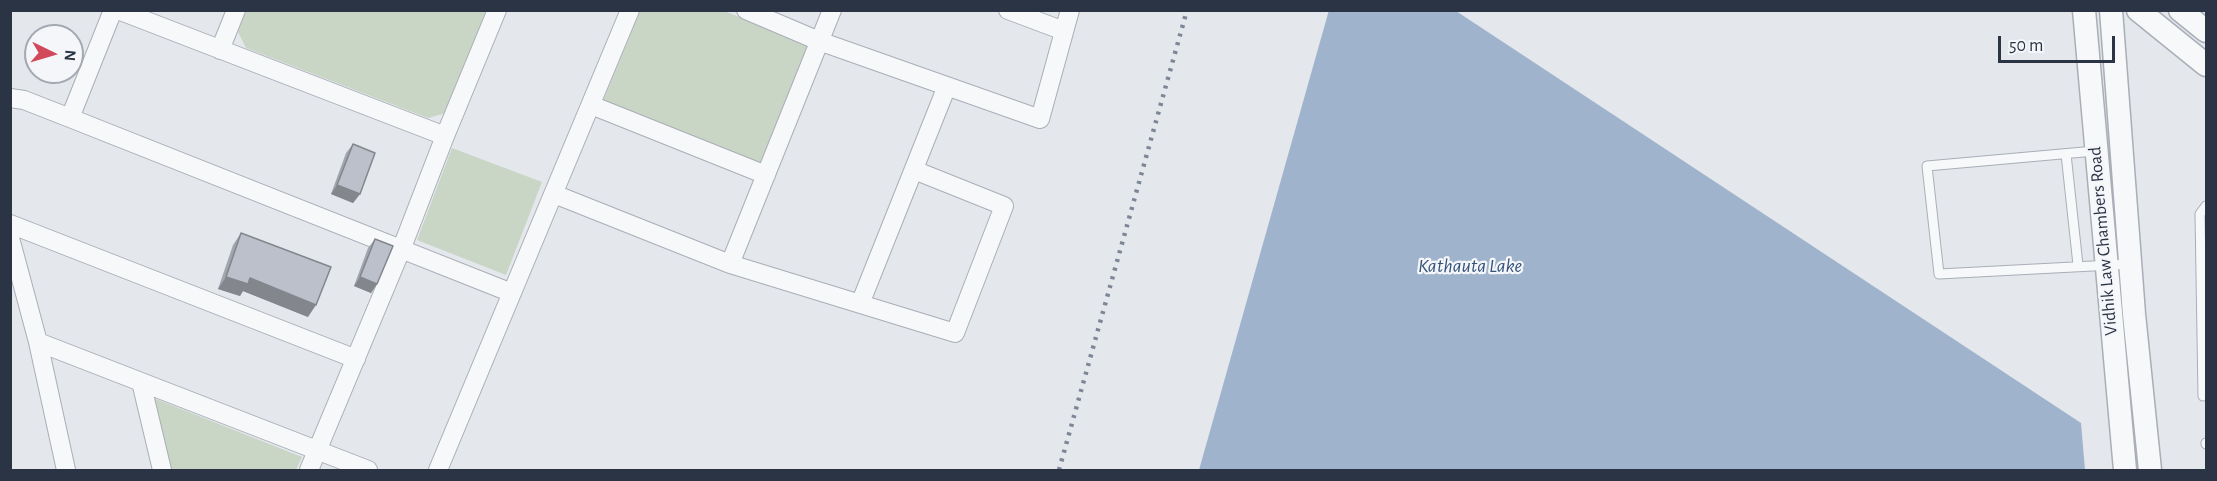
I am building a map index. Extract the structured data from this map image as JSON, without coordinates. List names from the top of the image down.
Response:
{
  "streets": {
    "street": ["Vidhik Law Chambers Road"]
  },
  "water": ["Kathauta Lake"],
  "scale_bar": "50 m",
  "north": "right"
}
